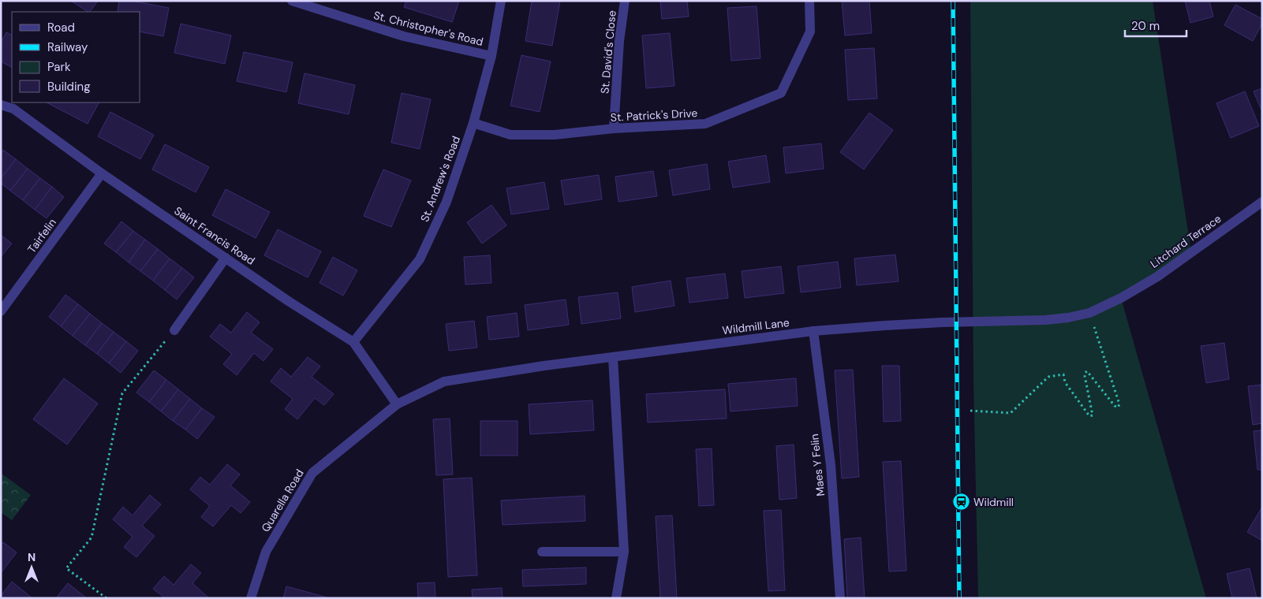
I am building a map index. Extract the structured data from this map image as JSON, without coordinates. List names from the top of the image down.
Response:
{
  "streets": {
    "street": [
      "St. Christopher's Road",
      "St. David's Close",
      "St. Patrick's Drive",
      "St. Andrew's Road",
      "Tairfelin",
      "Saint Francis Road",
      "Litchard Terrace",
      "Wildmill Lane",
      "Maes Y Felin",
      "Quarella Road"
    ]
  },
  "crossings": [
    ["St. Christopher's Road", "St. Andrew's Road"],
    ["St. David's Close", "St. Patrick's Drive"],
    ["St. Patrick's Drive", "St. Andrew's Road"],
    ["St. Andrew's Road", "Saint Francis Road"],
    ["Tairfelin", "Saint Francis Road"],
    ["Saint Francis Road", "Wildmill Lane"],
    ["Saint Francis Road", "Quarella Road"],
    ["Litchard Terrace", "Wildmill Lane"],
    ["Wildmill Lane", "Maes Y Felin"],
    ["Wildmill Lane", "Quarella Road"]
  ],
  "places": {
    "station": ["Wildmill"]
  },
  "legend": [
    "Road",
    "Railway",
    "Park",
    "Building"
  ],
  "scale_bar": "20 m",
  "north": "top"
}
